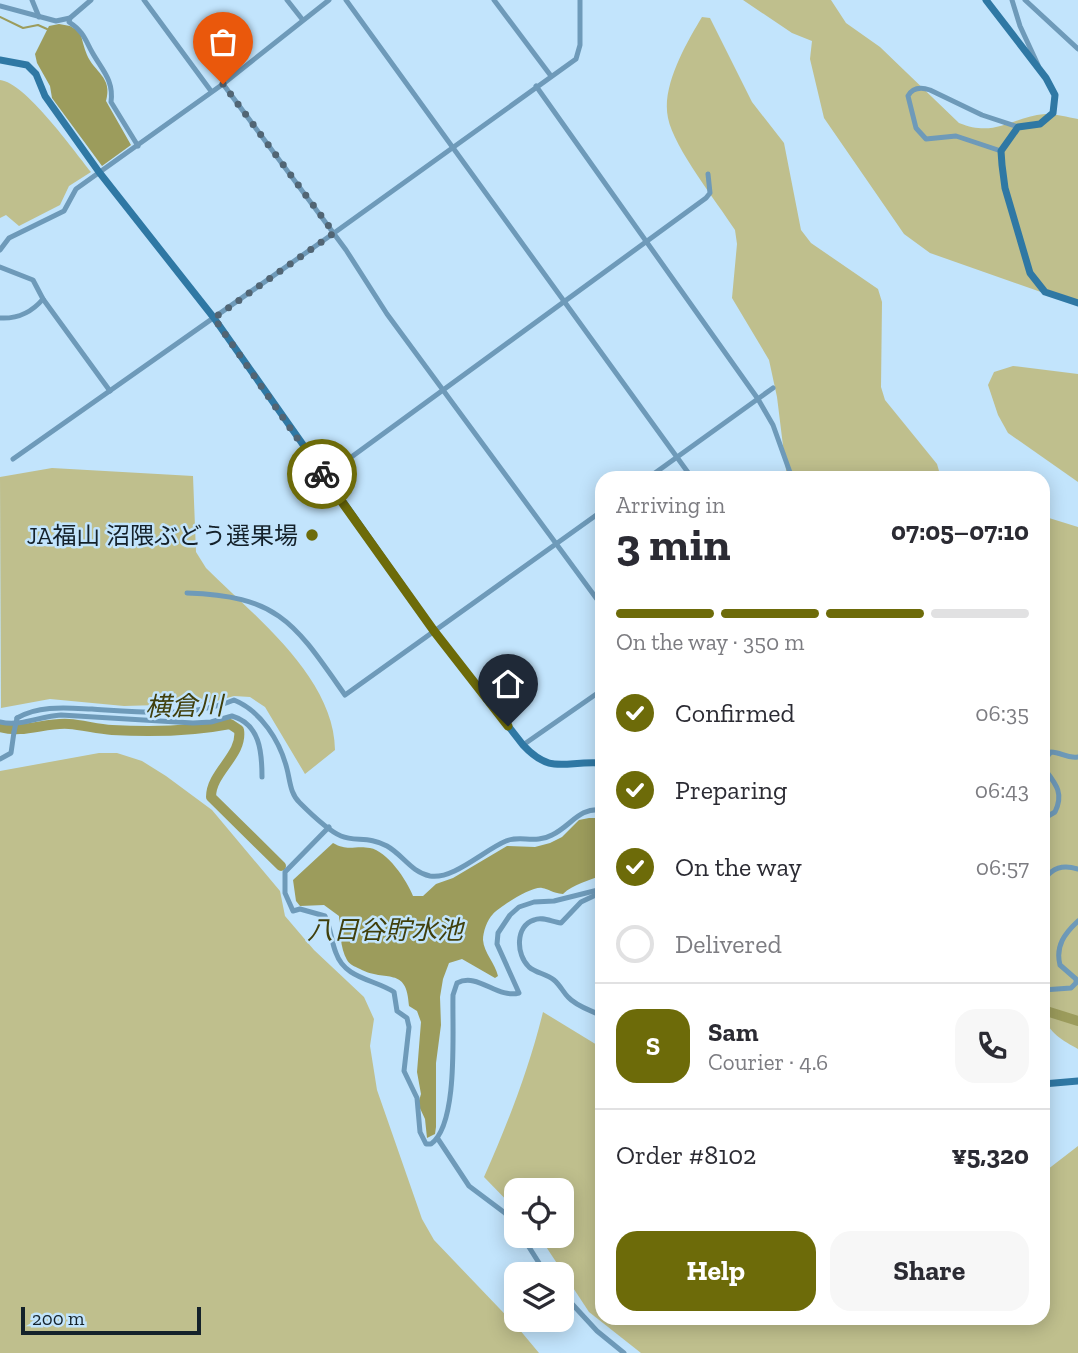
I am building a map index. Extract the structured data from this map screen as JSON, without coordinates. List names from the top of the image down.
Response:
{
  "water": ["横倉川", "八日谷貯水池"],
  "places": ["JA福山 沼隈ぶどう選果場"],
  "scale_bar": "200 m",
  "page": {
    "heading": ["3 min", "Arriving in", "07:05–07:10"],
    "panel": [
      "Sam",
      "Courier · 4.6",
      "Order #8102",
      "¥5,320"
    ],
    "bar": "On the way · 350 m",
    "list": [
      ["Confirmed", "06:35"],
      ["Preparing", "06:43"],
      ["On the way", "06:57"],
      "Delivered"
    ],
    "round": "S",
    "buttons": ["Help", "Share"],
    "scale": "200 m"
  }
}
